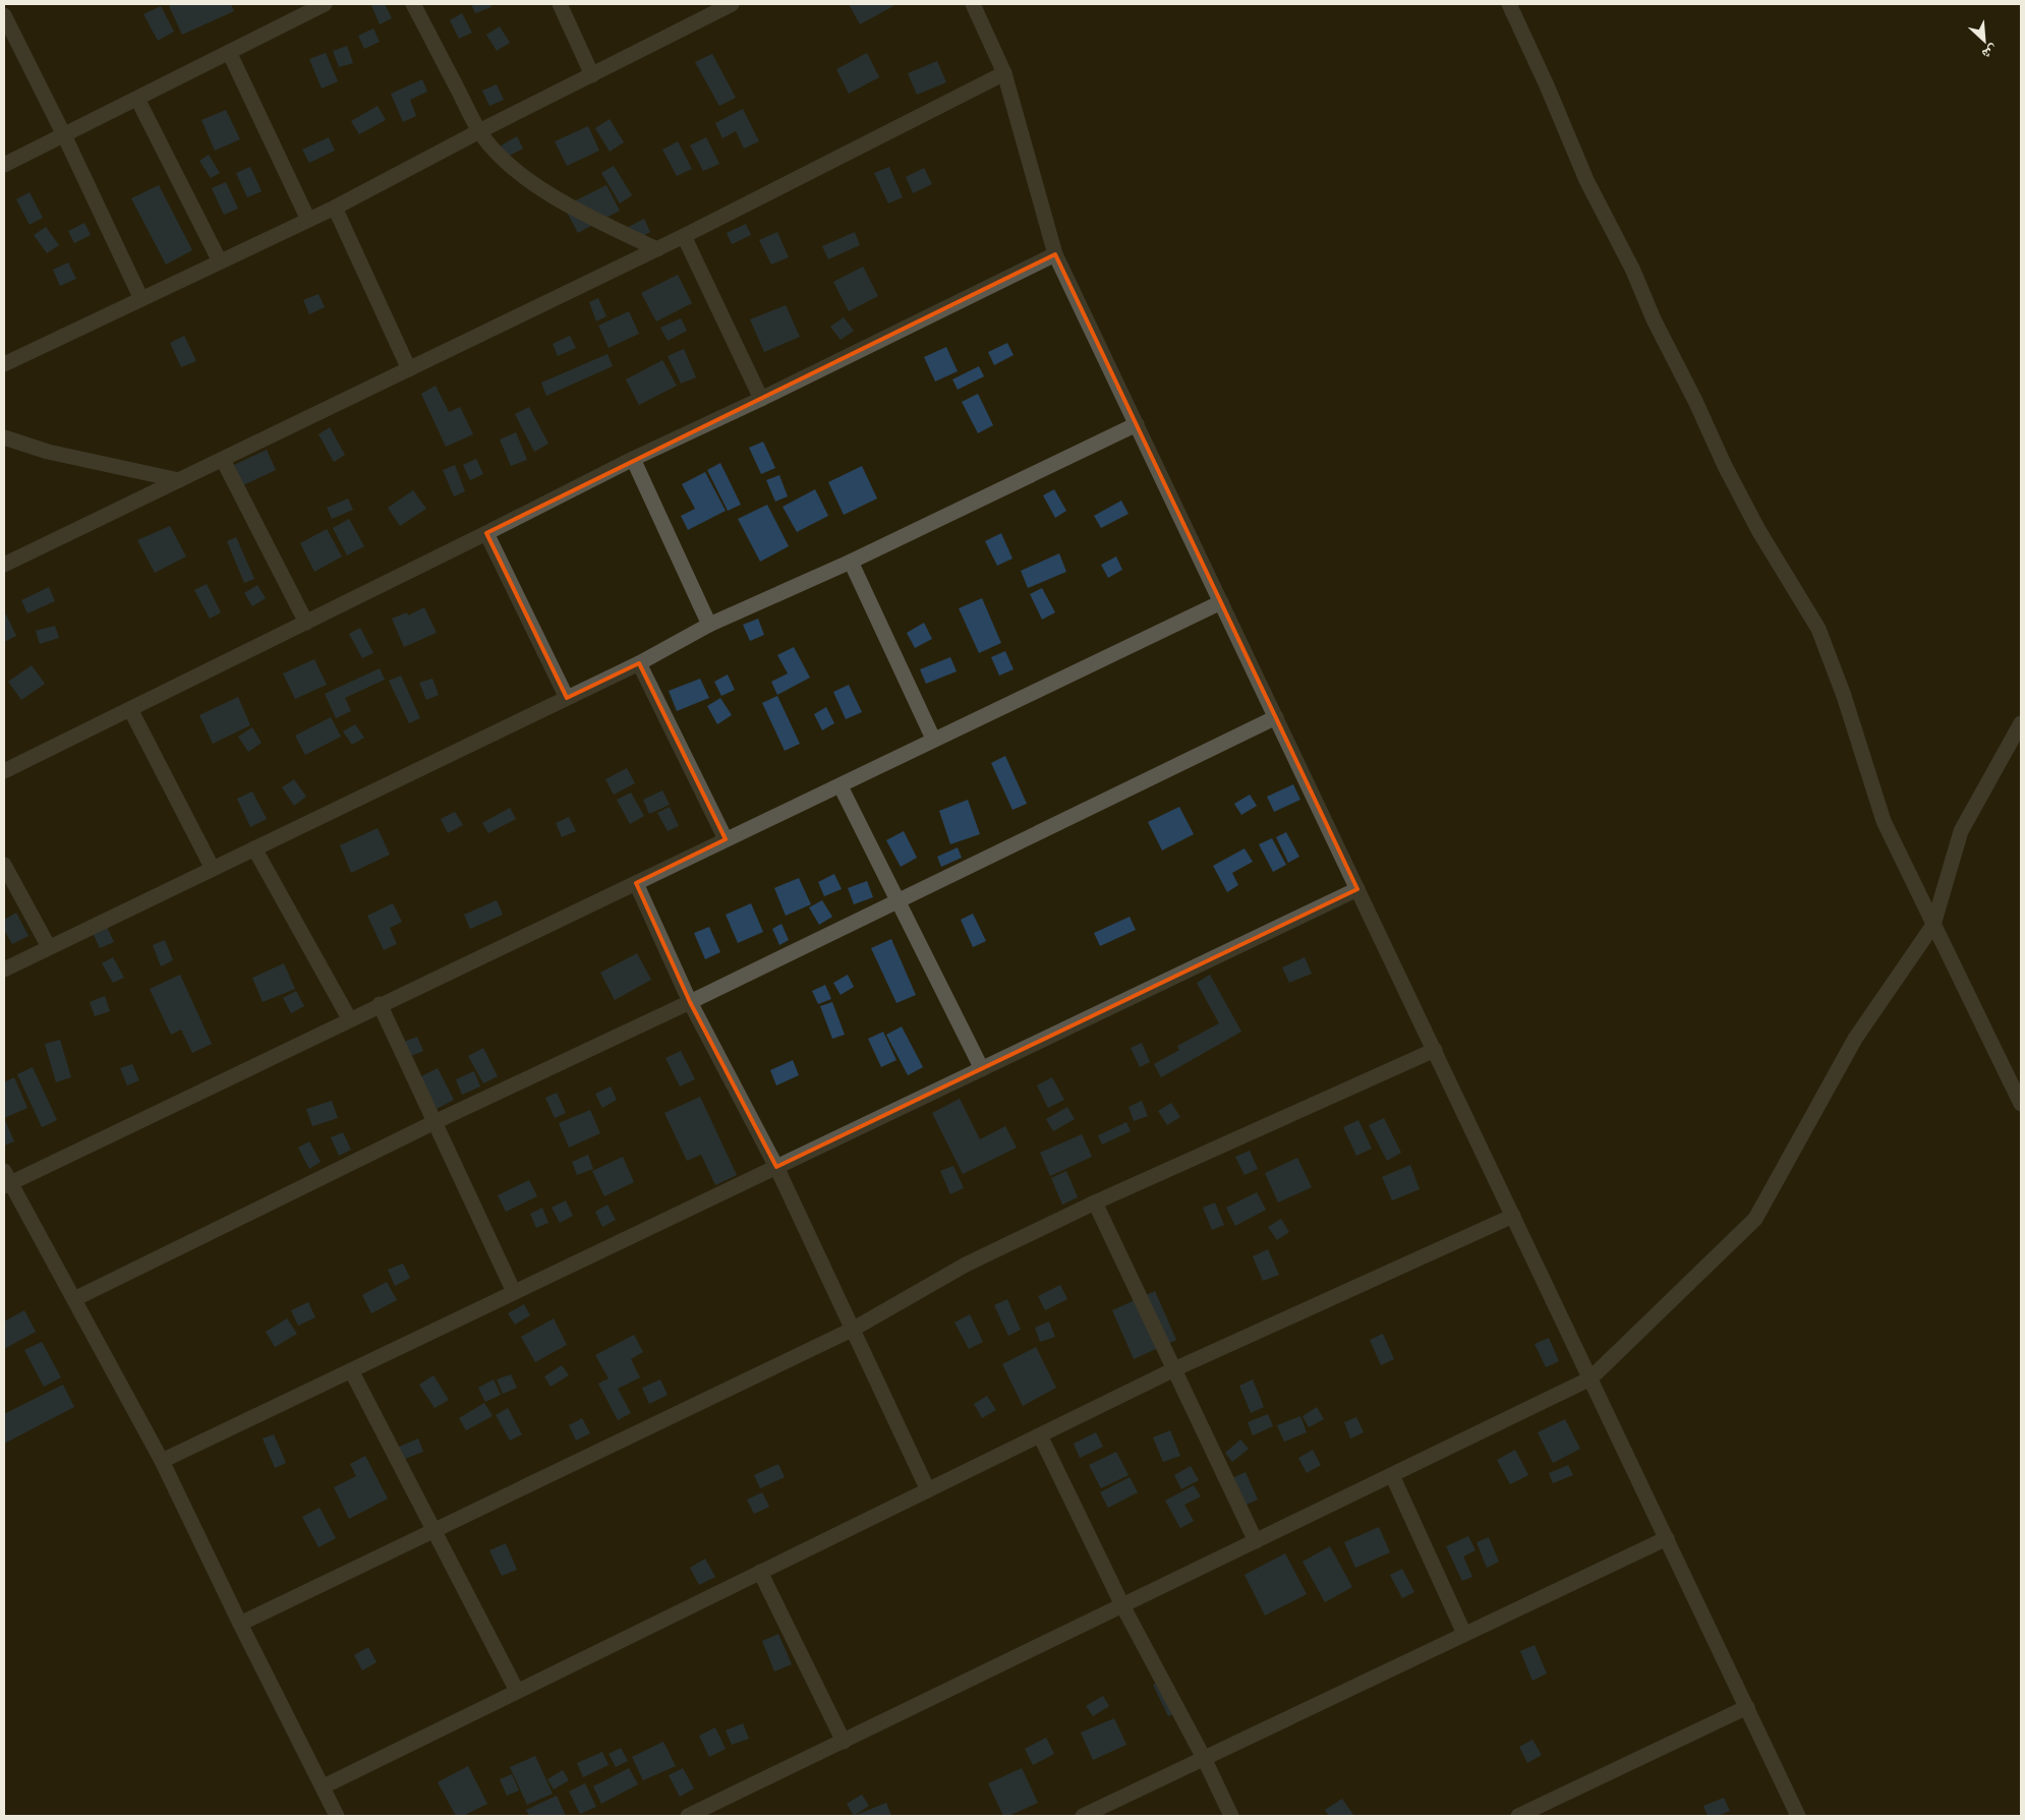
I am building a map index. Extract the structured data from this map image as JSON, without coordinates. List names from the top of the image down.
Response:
{
  "north": "bottom right"
}
